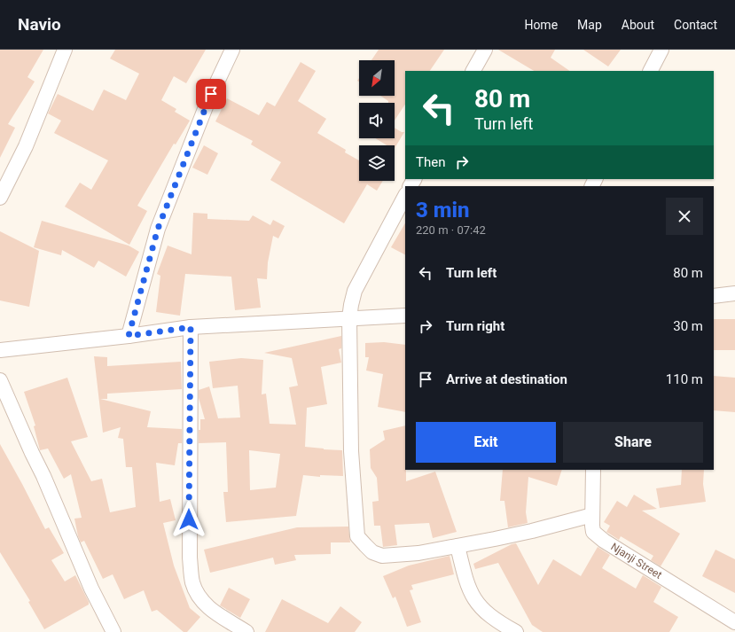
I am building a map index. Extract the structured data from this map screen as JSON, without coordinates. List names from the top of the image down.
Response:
{
  "streets": {
    "street": ["Njanji Street"]
  },
  "north": "bottom left",
  "page": {
    "header": "Navio",
    "nav": [
      "Home",
      "Map",
      "About",
      "Contact"
    ],
    "turn": ["80 m", "Turn left"],
    "then": "Then",
    "heading": ["3 min", "220 m · 07:42"],
    "list": [
      {
        "name": "Turn left",
        "value": "80 m"
      },
      {
        "name": "Turn right",
        "value": "30 m"
      },
      {
        "name": "Arrive at destination",
        "value": "110 m"
      }
    ],
    "buttons": ["Exit", "Share"]
  }
}
